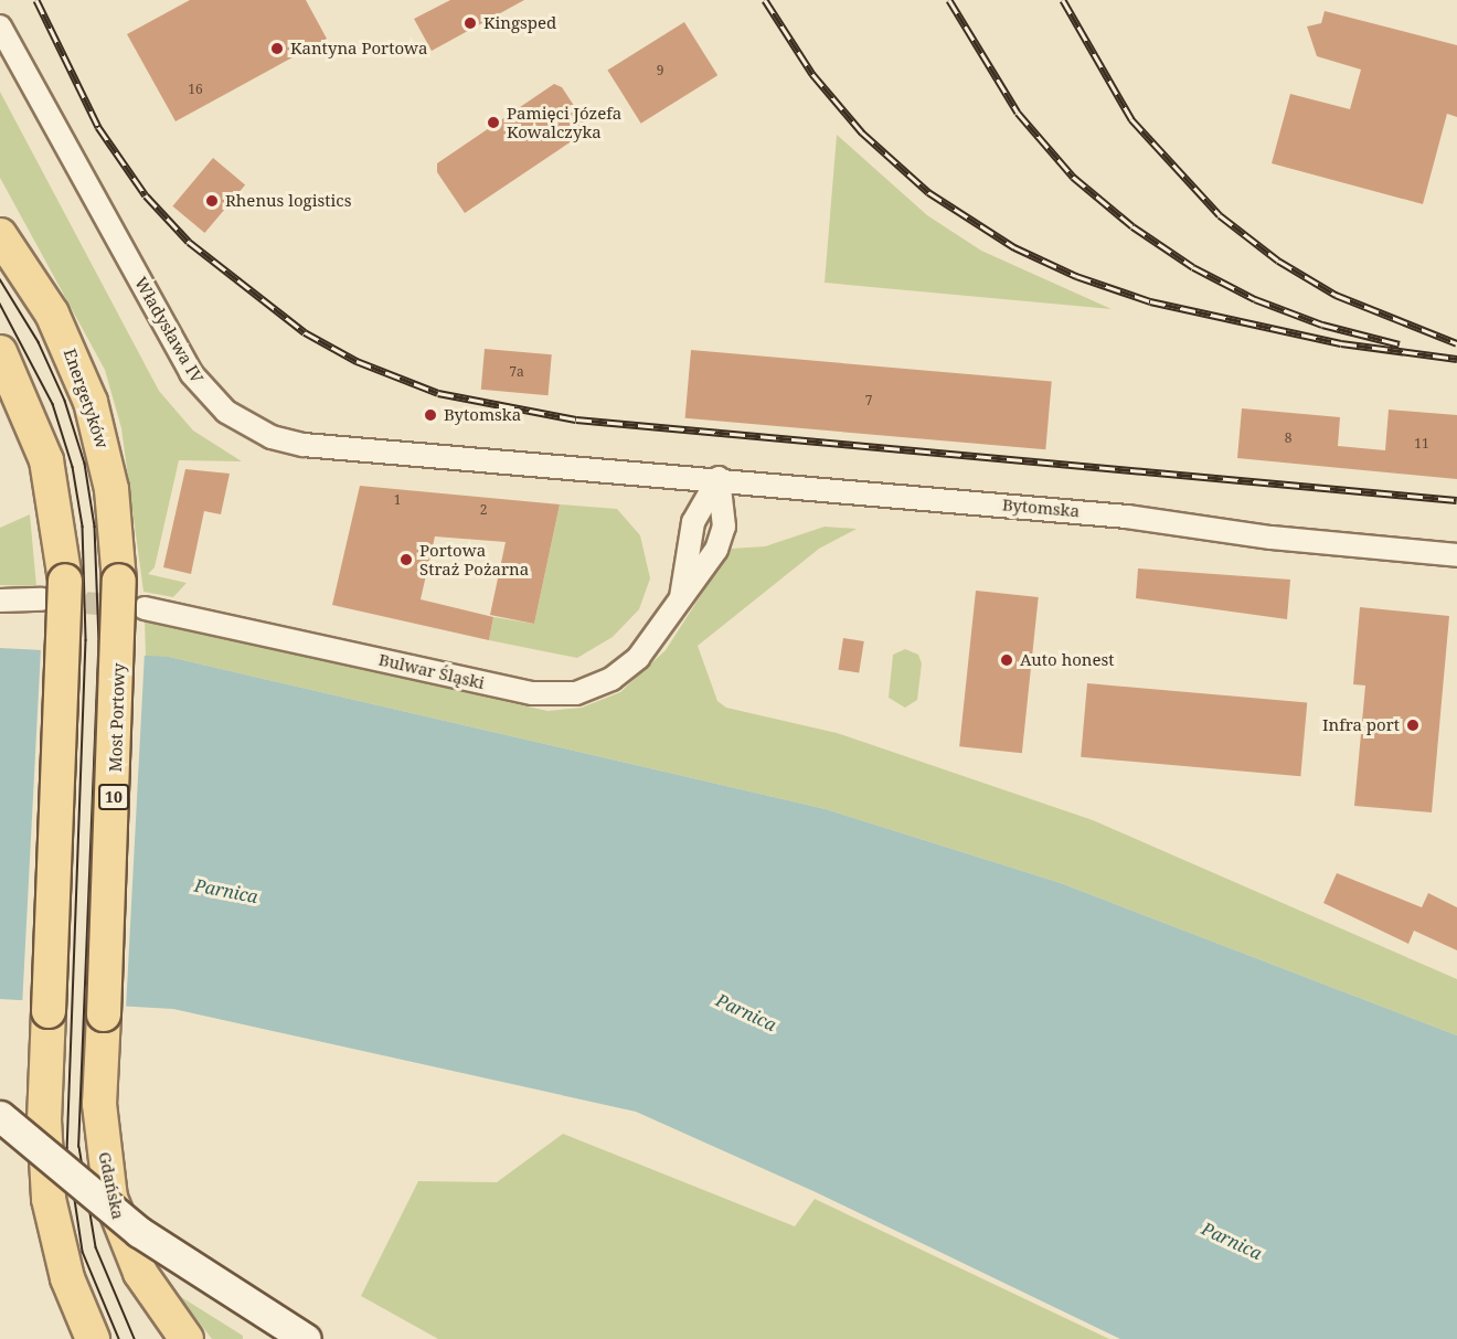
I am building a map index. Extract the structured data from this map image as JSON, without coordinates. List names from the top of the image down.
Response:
{
  "streets": {
    "main road": [
      "Energetyków",
      "Most Portowy",
      "10",
      "Gdańska"
    ],
    "street": ["Władysława IV", "Bytomska", "Bulwar Śląski"]
  },
  "crossings": [
    ["Władysława IV", "Bytomska"],
    ["Energetyków", "Most Portowy"],
    ["Bytomska", "Bulwar Śląski"],
    ["Most Portowy", "Gdańska"]
  ],
  "water": ["Parnica"],
  "places": [
    "Kingsped",
    "Kantyna Portowa",
    "Pamięci Józefa Kowalczyka",
    "Rhenus logistics",
    "Bytomska",
    "Portowa Straż Pożarna",
    "Auto honest",
    "Infra port"
  ],
  "house_numbers": [
    "9",
    "16",
    "7a",
    "7",
    "8",
    "11",
    "1",
    "2"
  ]
}
